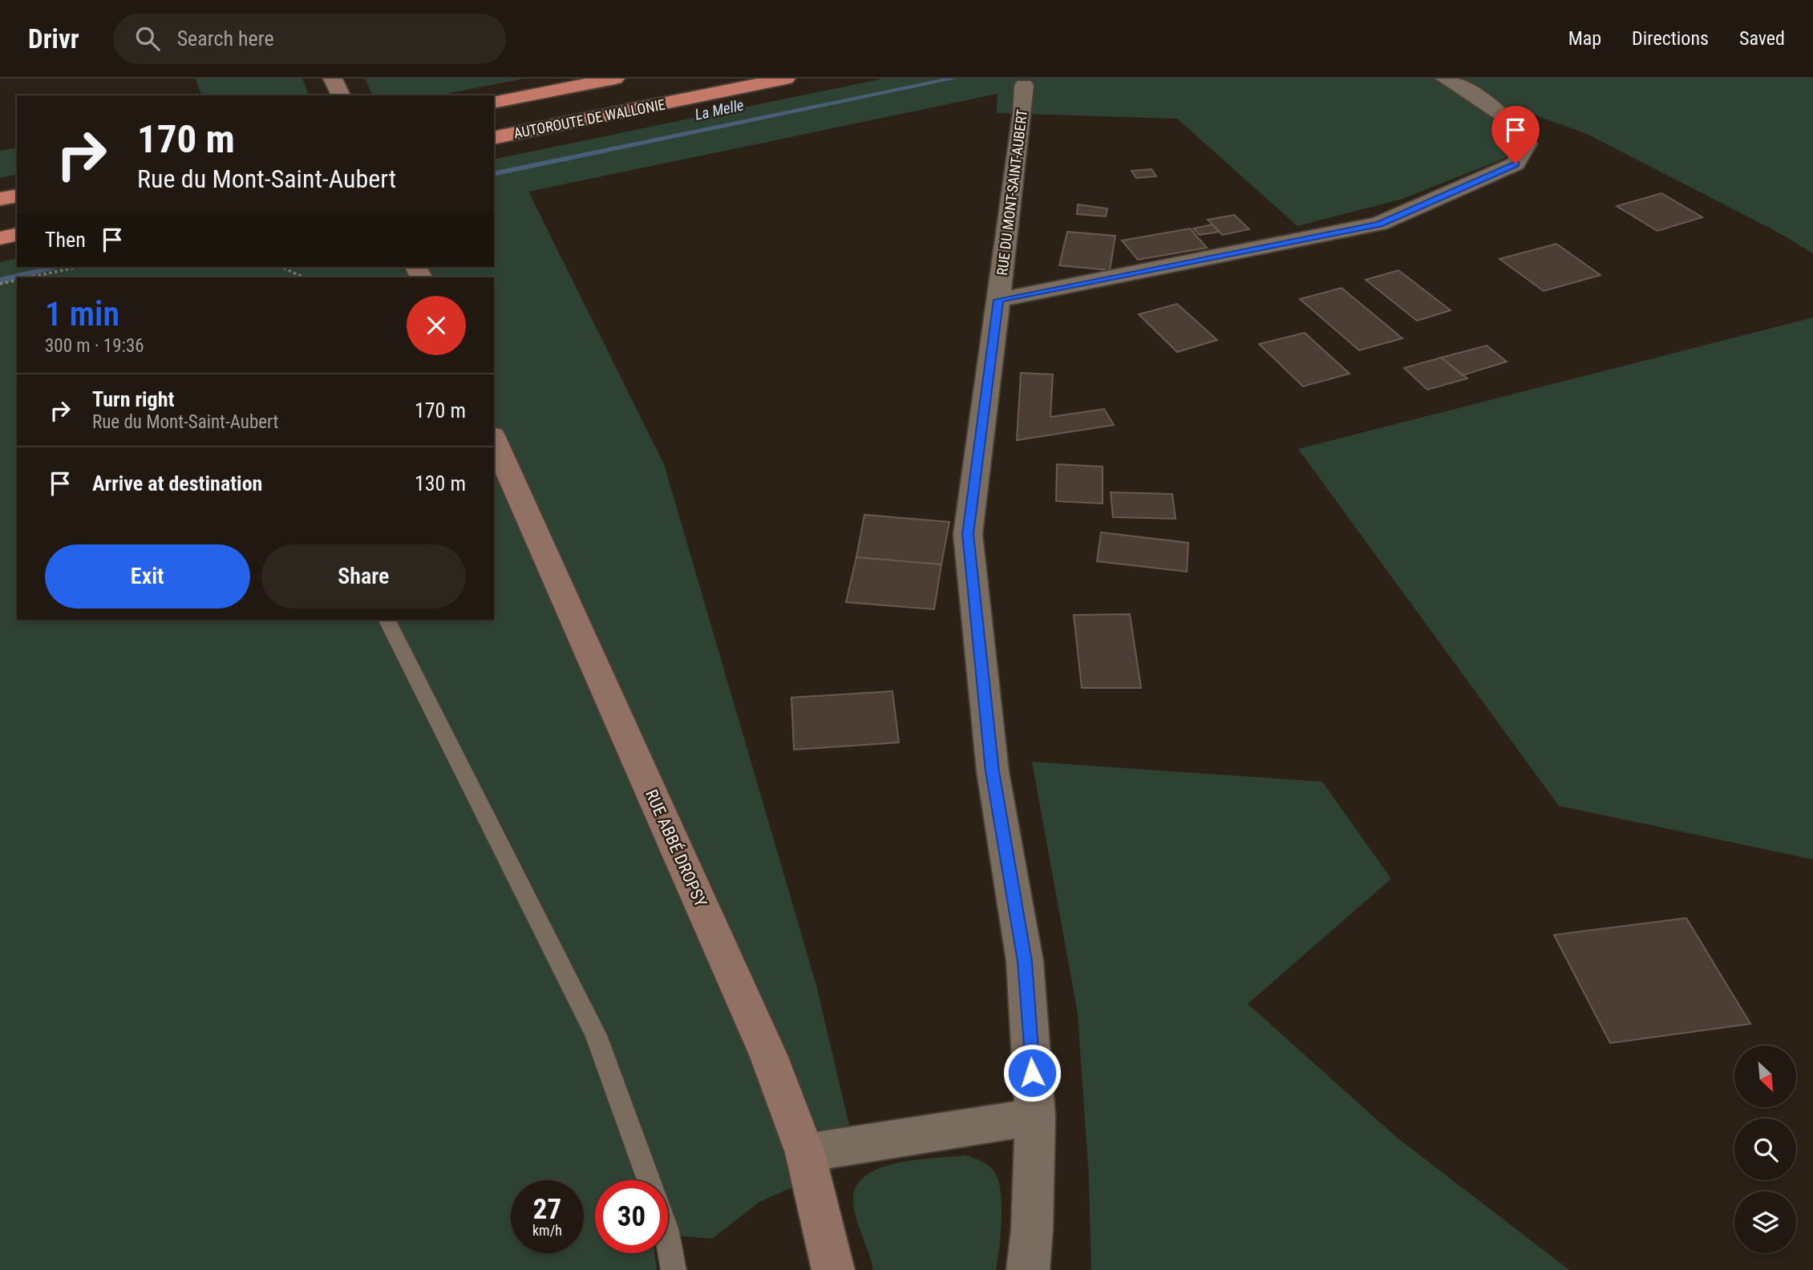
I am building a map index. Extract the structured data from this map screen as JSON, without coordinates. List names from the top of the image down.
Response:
{
  "streets": {
    "highway": ["AUTOROUTE DE WALLONIE"],
    "street": ["RUE DU MONT-SAINT-AUBERT", "RUE ABBÉ DROPSY"]
  },
  "water": ["La Melle"],
  "north": "bottom right",
  "page": {
    "header": "Drivr",
    "search": "Search here",
    "nav": ["Map", "Directions", "Saved"],
    "turn": ["170 m", "Rue du Mont-Saint-Aubert"],
    "then": "Then",
    "heading": ["1 min", "300 m · 19:36"],
    "list": [
      {
        "name": "Turn right",
        "note": "Rue du Mont-Saint-Aubert",
        "value": "170 m"
      },
      {
        "name": "Arrive at destination",
        "value": "130 m"
      }
    ],
    "buttons": ["Exit", "Share"],
    "speed": "27 km/h",
    "limit": "30"
  }
}
